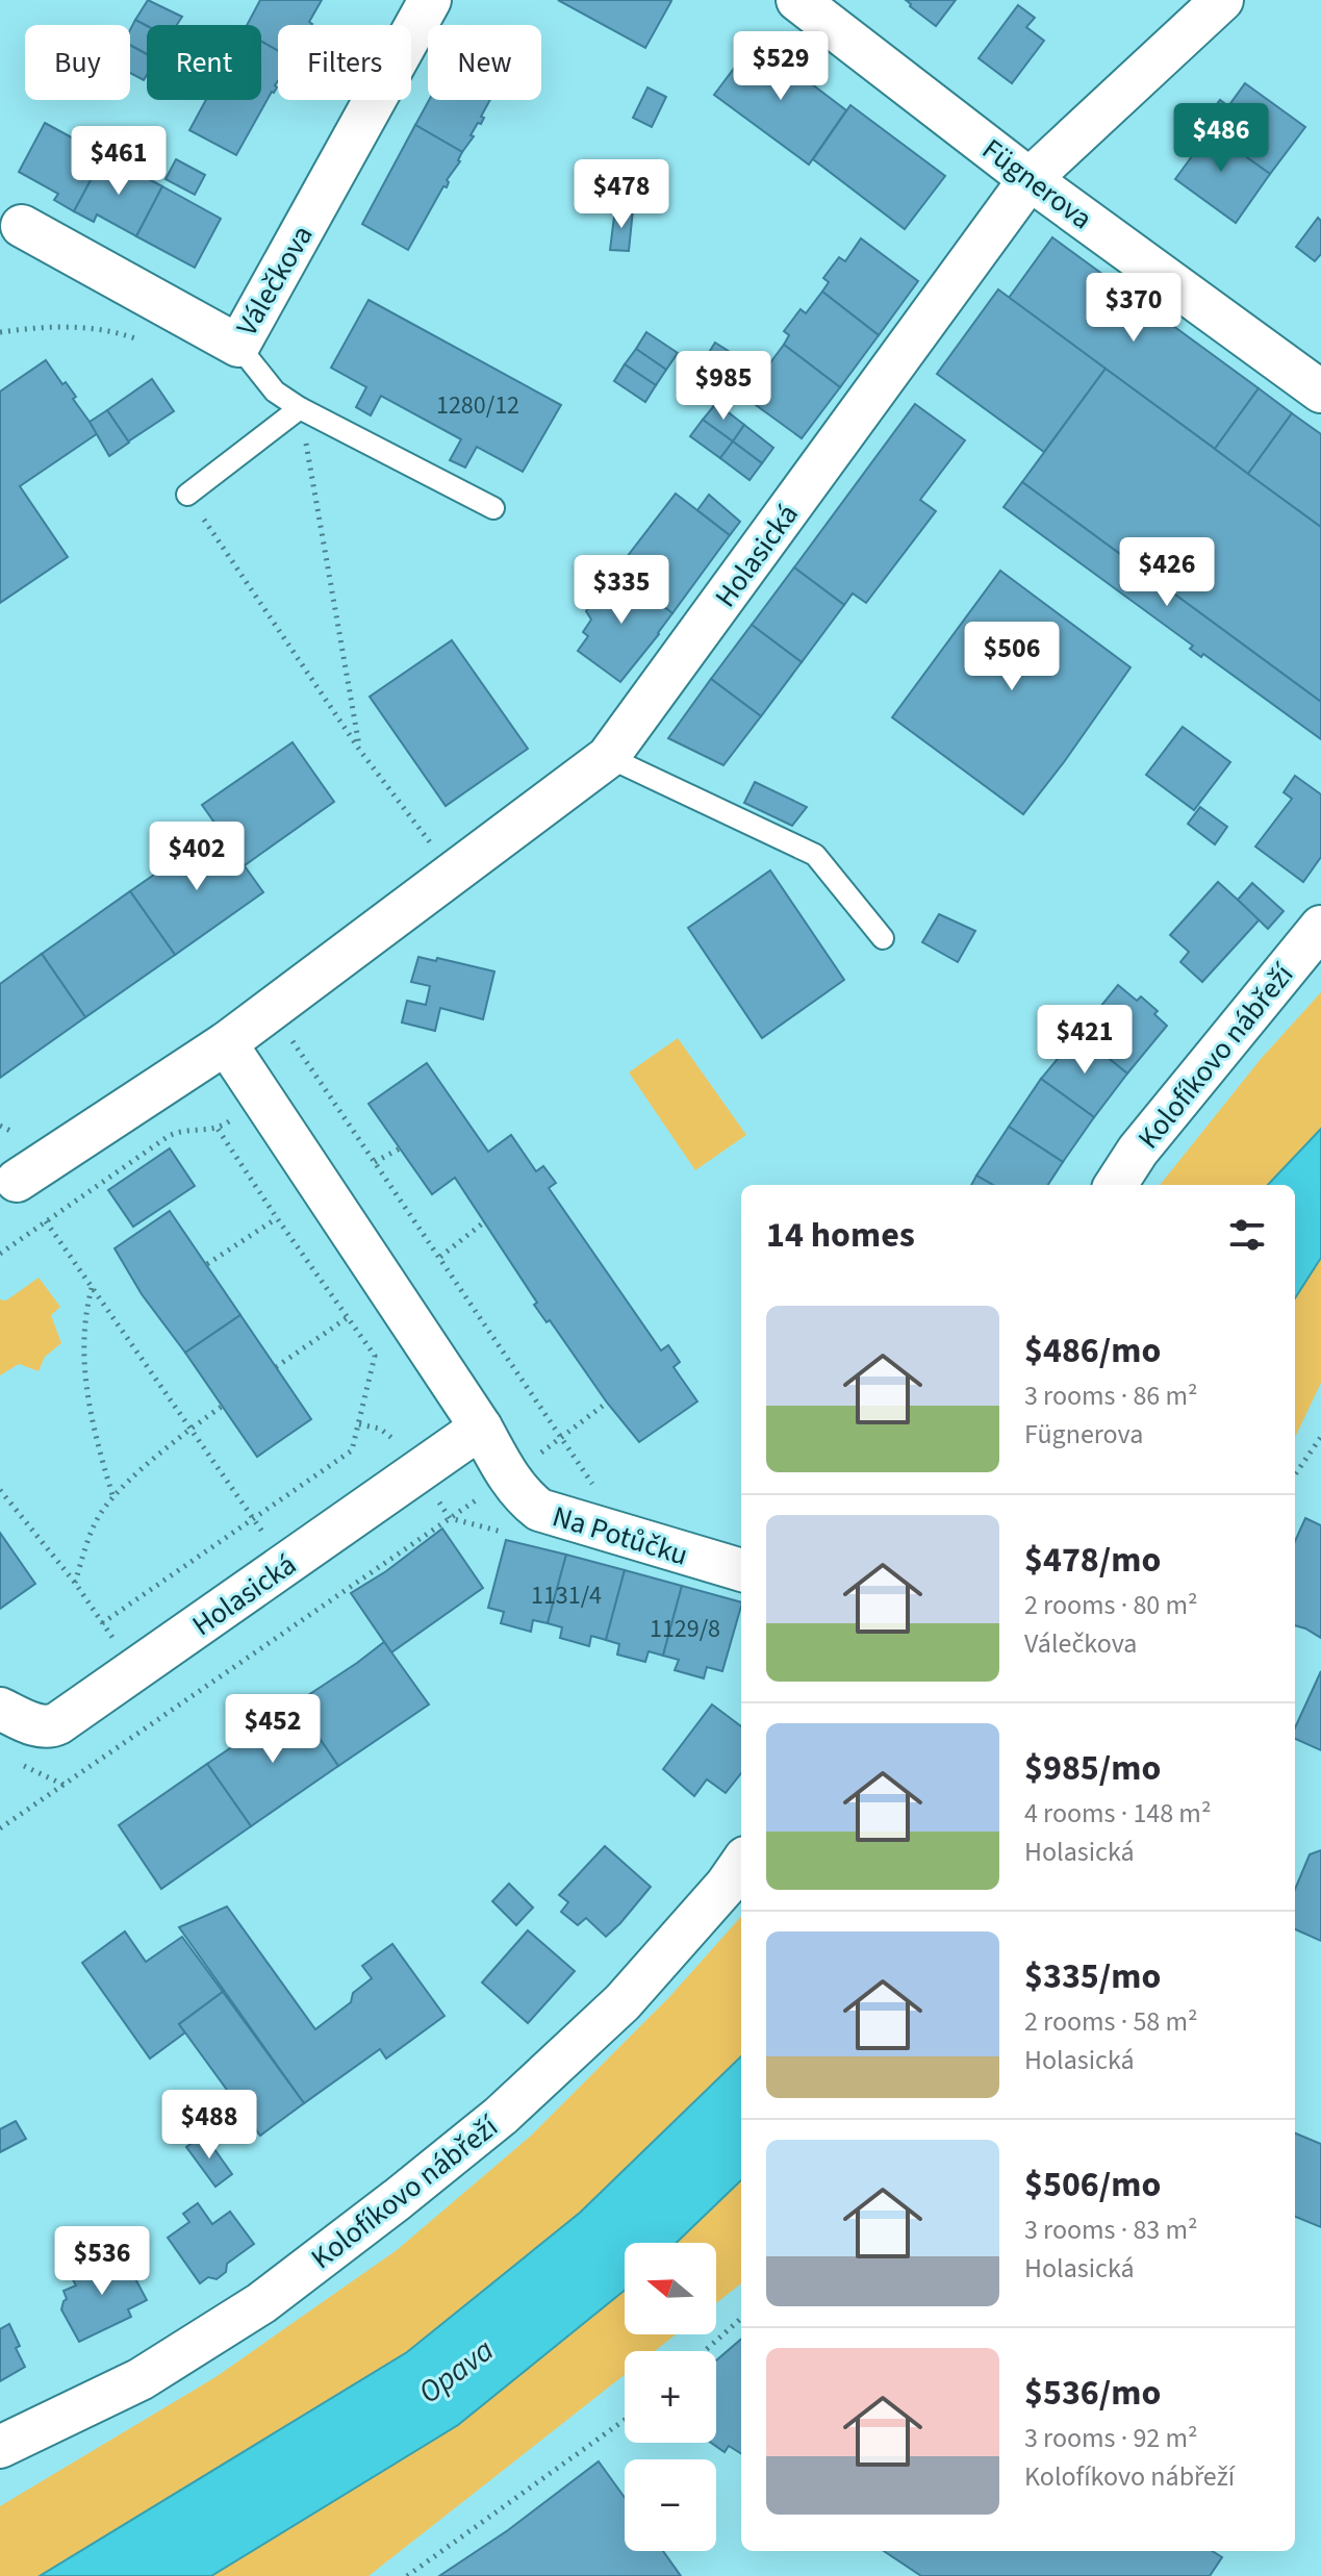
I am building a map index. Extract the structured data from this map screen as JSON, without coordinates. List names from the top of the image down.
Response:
{
  "streets": {
    "street": [
      "Fügnerova",
      "Válečkova",
      "Holasická",
      "Kolofíkovo nábřeží",
      "Na Potůčku"
    ]
  },
  "crossings": [
    ["Fügnerova", "Holasická"]
  ],
  "water": ["Opava"],
  "house_numbers": ["1280/12", "1131/4", "1129/8"],
  "north": "left",
  "page": {
    "chip": [
      "Buy",
      "Rent",
      "Filters",
      "New"
    ],
    "price": [
      "$529",
      "$486",
      "$461",
      "$478",
      "$370",
      "$985",
      "$426",
      "$335",
      "$506",
      "$402",
      "$421",
      "$452",
      "$488",
      "$536"
    ],
    "heading": "14 homes",
    "list": [
      {
        "name": "$486/mo",
        "note": "3 rooms · 86 m² · Fügnerova"
      },
      {
        "name": "$478/mo",
        "note": "2 rooms · 80 m² · Válečkova"
      },
      {
        "name": "$985/mo",
        "note": "4 rooms · 148 m² · Holasická"
      },
      {
        "name": "$335/mo",
        "note": "2 rooms · 58 m² · Holasická"
      },
      {
        "name": "$506/mo",
        "note": "3 rooms · 83 m² · Holasická"
      },
      {
        "name": "$536/mo",
        "note": "3 rooms · 92 m² · Kolofíkovo nábřeží"
      }
    ],
    "map_buttons": ["+", "−"]
  }
}
